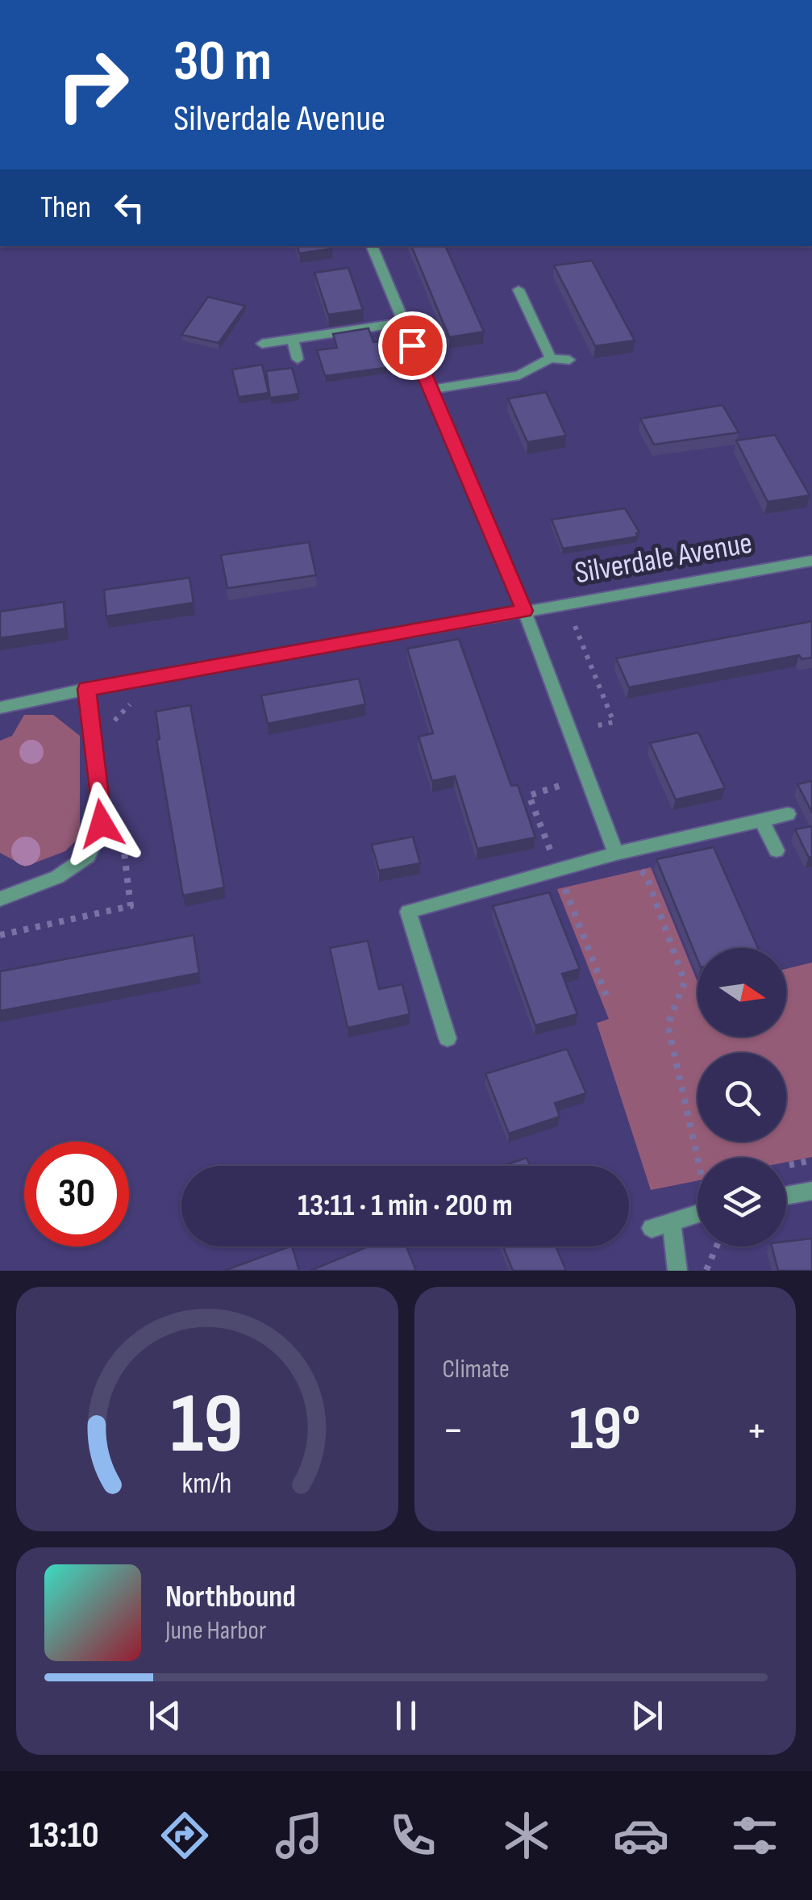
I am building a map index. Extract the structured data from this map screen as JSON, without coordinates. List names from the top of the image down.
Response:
{
  "streets": {
    "street": ["Silverdale Avenue"]
  },
  "north": "right",
  "page": {
    "turn": ["30 m", "Silverdale Avenue"],
    "then": "Then",
    "limit": "30",
    "trip": "13:11 · 1 min · 200 m",
    "tile": "Climate",
    "heat": ["−", "19°", "+"],
    "song": ["Northbound", "June Harbor"],
    "tabs": "13:10",
    "gauge": ["19", "km/h"]
  }
}
